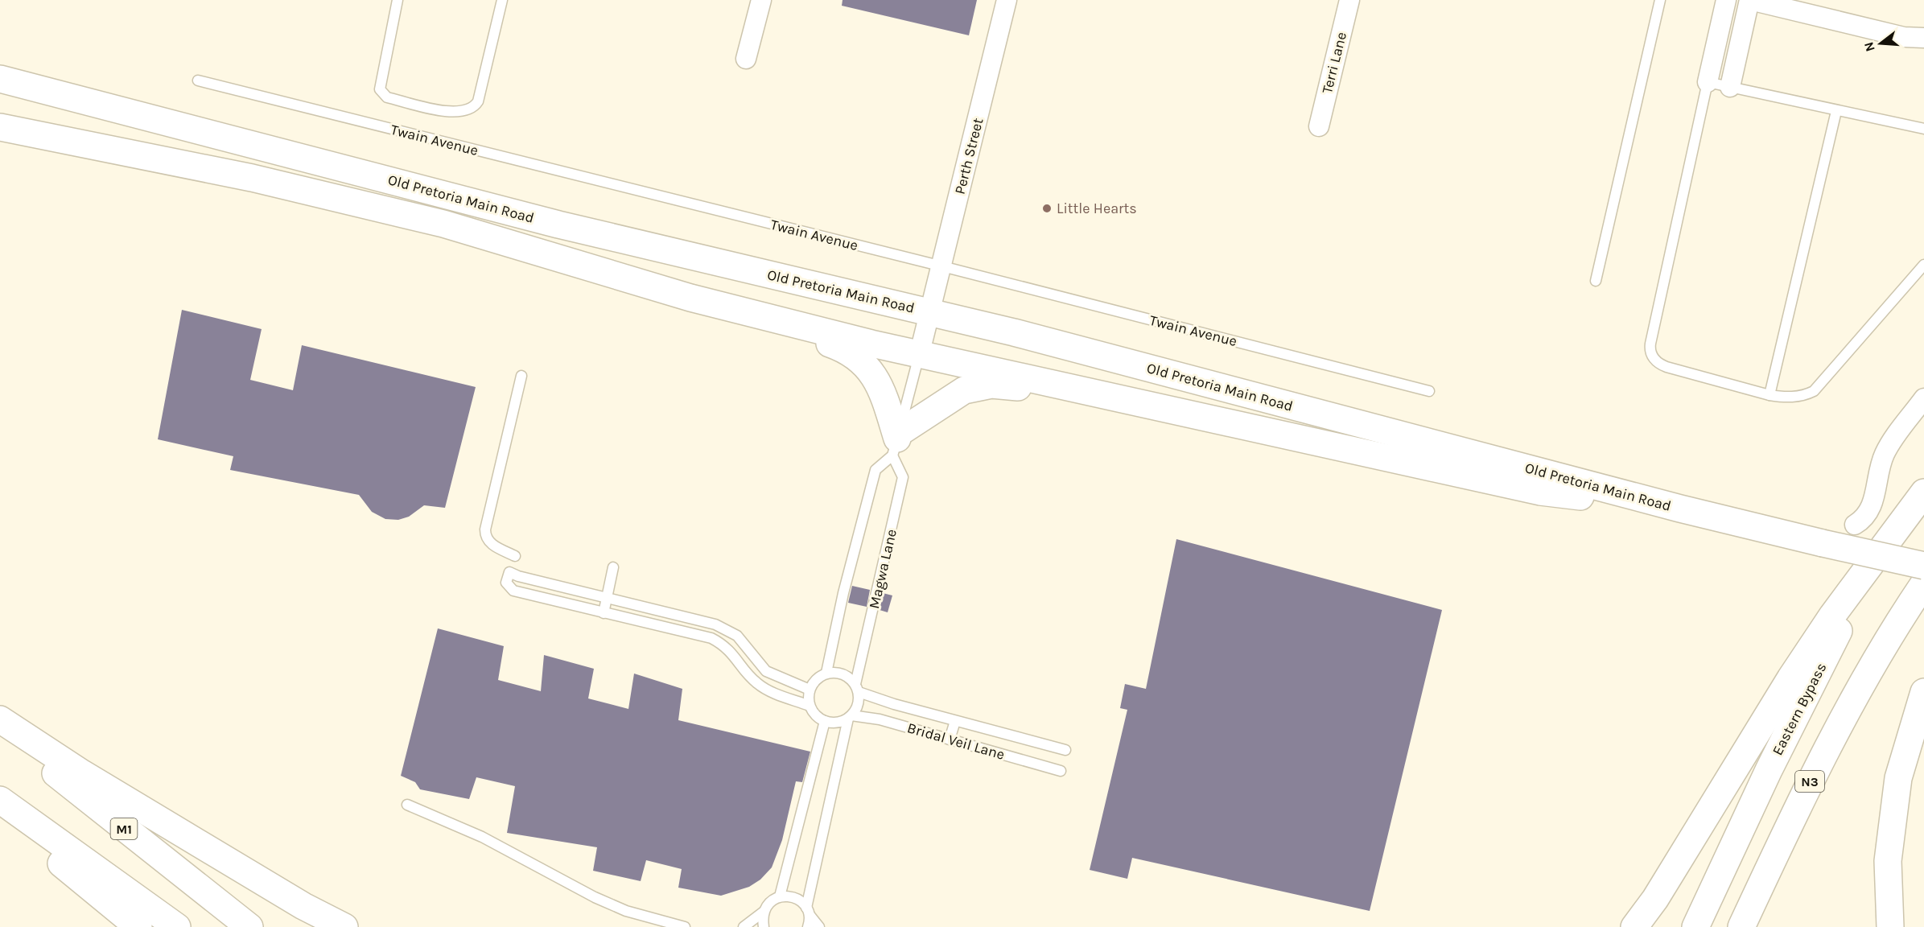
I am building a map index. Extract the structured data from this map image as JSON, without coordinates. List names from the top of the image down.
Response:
{
  "streets": {
    "main road": [
      "Old Pretoria Main Road",
      "Eastern Bypass",
      "N3",
      "M1"
    ],
    "street": ["Terri Lane", "Perth Street"],
    "lane": ["Twain Avenue", "Magwa Lane", "Bridal Veil Lane"]
  },
  "crossings": [
    ["Twain Avenue", "Perth Street"],
    ["Perth Street", "Old Pretoria Main Road"],
    ["Magwa Lane", "Bridal Veil Lane"]
  ],
  "places": ["Little Hearts"],
  "north": "left"
}
